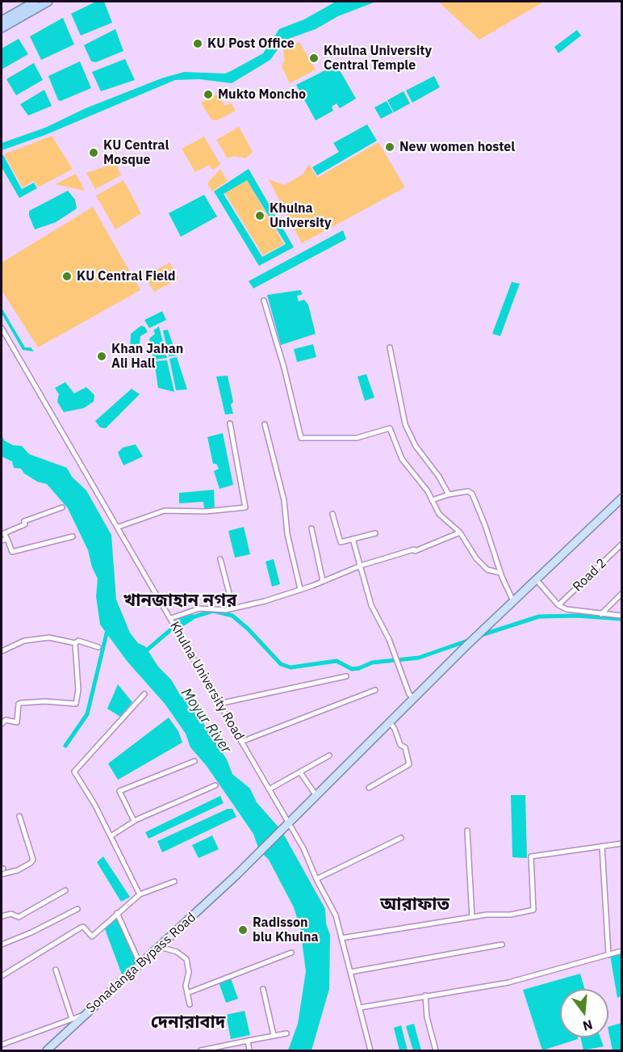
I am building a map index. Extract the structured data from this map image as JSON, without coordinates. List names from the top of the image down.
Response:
{
  "streets": {
    "main road": ["Sonadanga Bypass Road"],
    "street": ["Road 2", "Khulna University Road"]
  },
  "crossings": [
    ["Khulna University Road", "Sonadanga Bypass Road"]
  ],
  "districts": ["খানজাহান নগর", "আরাফাত", "দেনারাবাদ"],
  "water": ["Moyur River"],
  "places": [
    "KU Post Office",
    "Khulna University Central Temple",
    "Mukto Moncho",
    "New women hostel",
    "KU Central Mosque",
    "Khulna University",
    "KU Central Field",
    "Khan Jahan Ali Hall",
    "Radisson blu Khulna"
  ],
  "north": "bottom"
}
